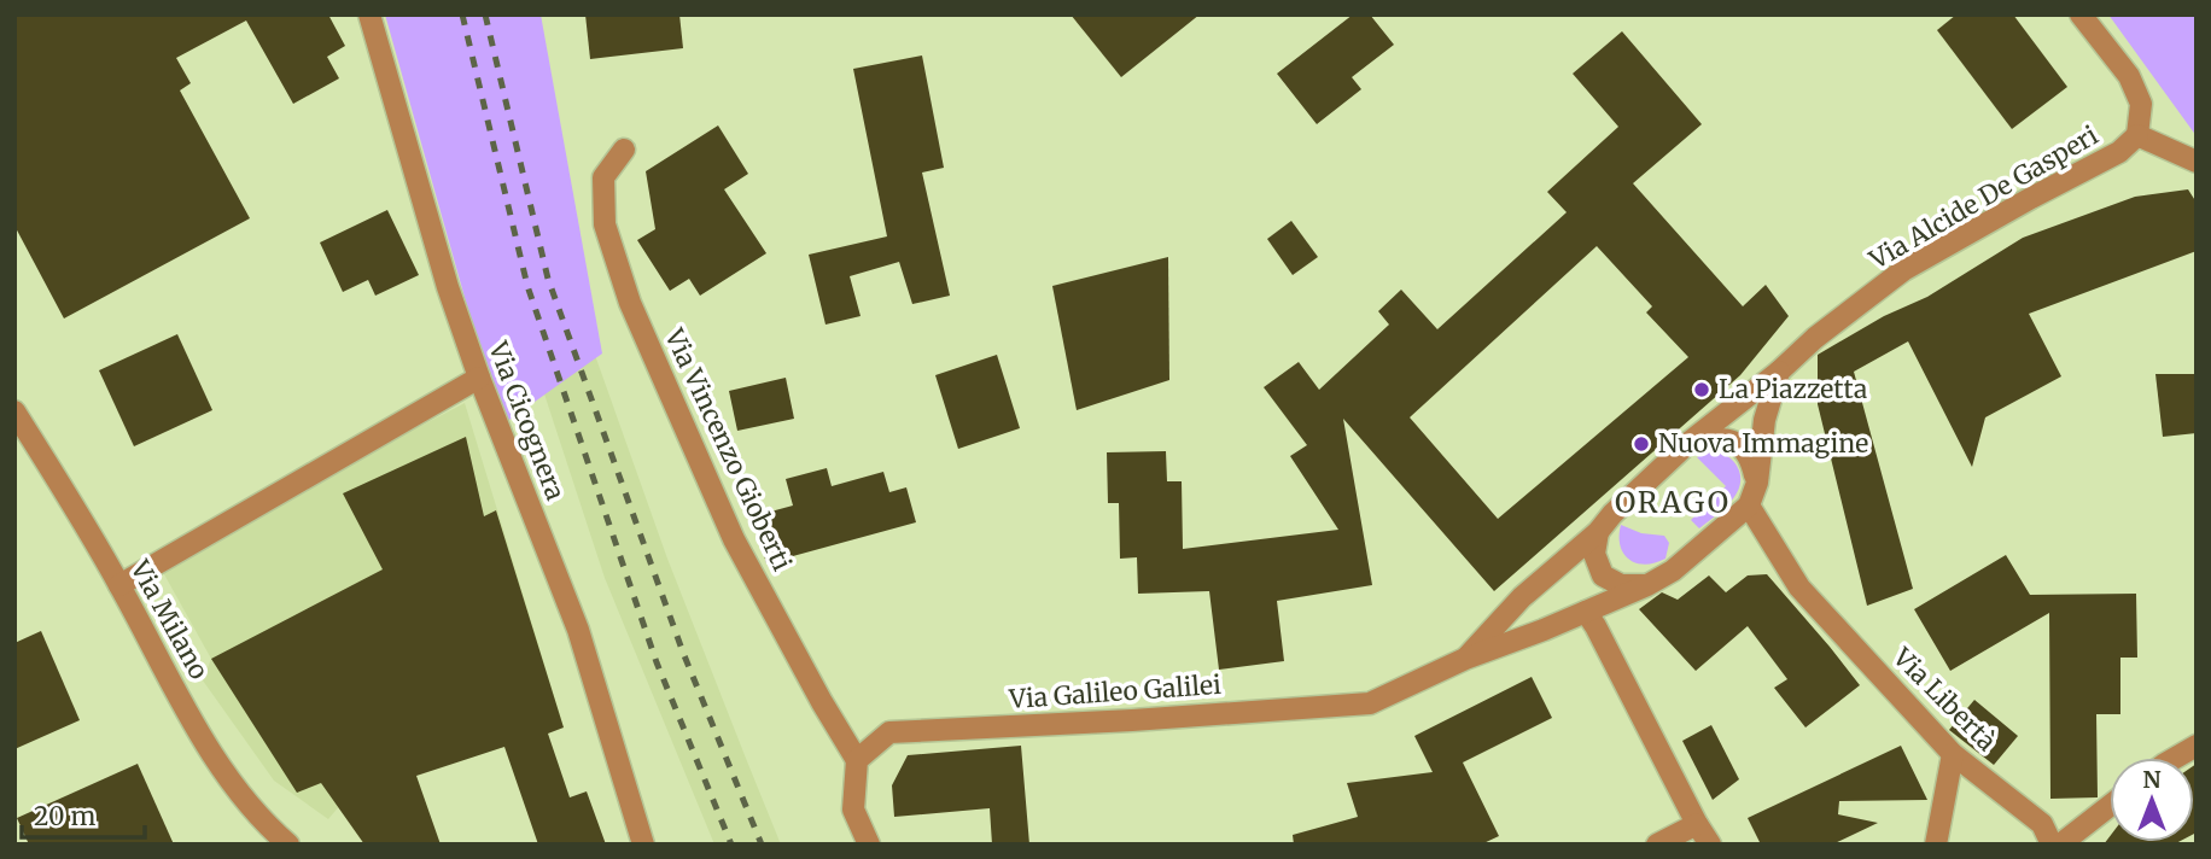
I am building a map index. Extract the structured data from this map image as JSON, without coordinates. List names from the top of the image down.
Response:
{
  "streets": {
    "street": [
      "Via Alcide De Gasperi",
      "Via Cicognera",
      "Via Vincenzo Gioberti",
      "Via Milano",
      "Via Galileo Galilei",
      "Via Libertà"
    ]
  },
  "crossings": [
    ["Via Alcide De Gasperi", "Via Galileo Galilei"],
    ["Via Vincenzo Gioberti", "Via Galileo Galilei"],
    ["Via Galileo Galilei", "Via Libertà"]
  ],
  "districts": ["ORAGO"],
  "places": ["La Piazzetta", "Nuova Immagine"],
  "scale_bar": "20 m",
  "north": "top"
}
